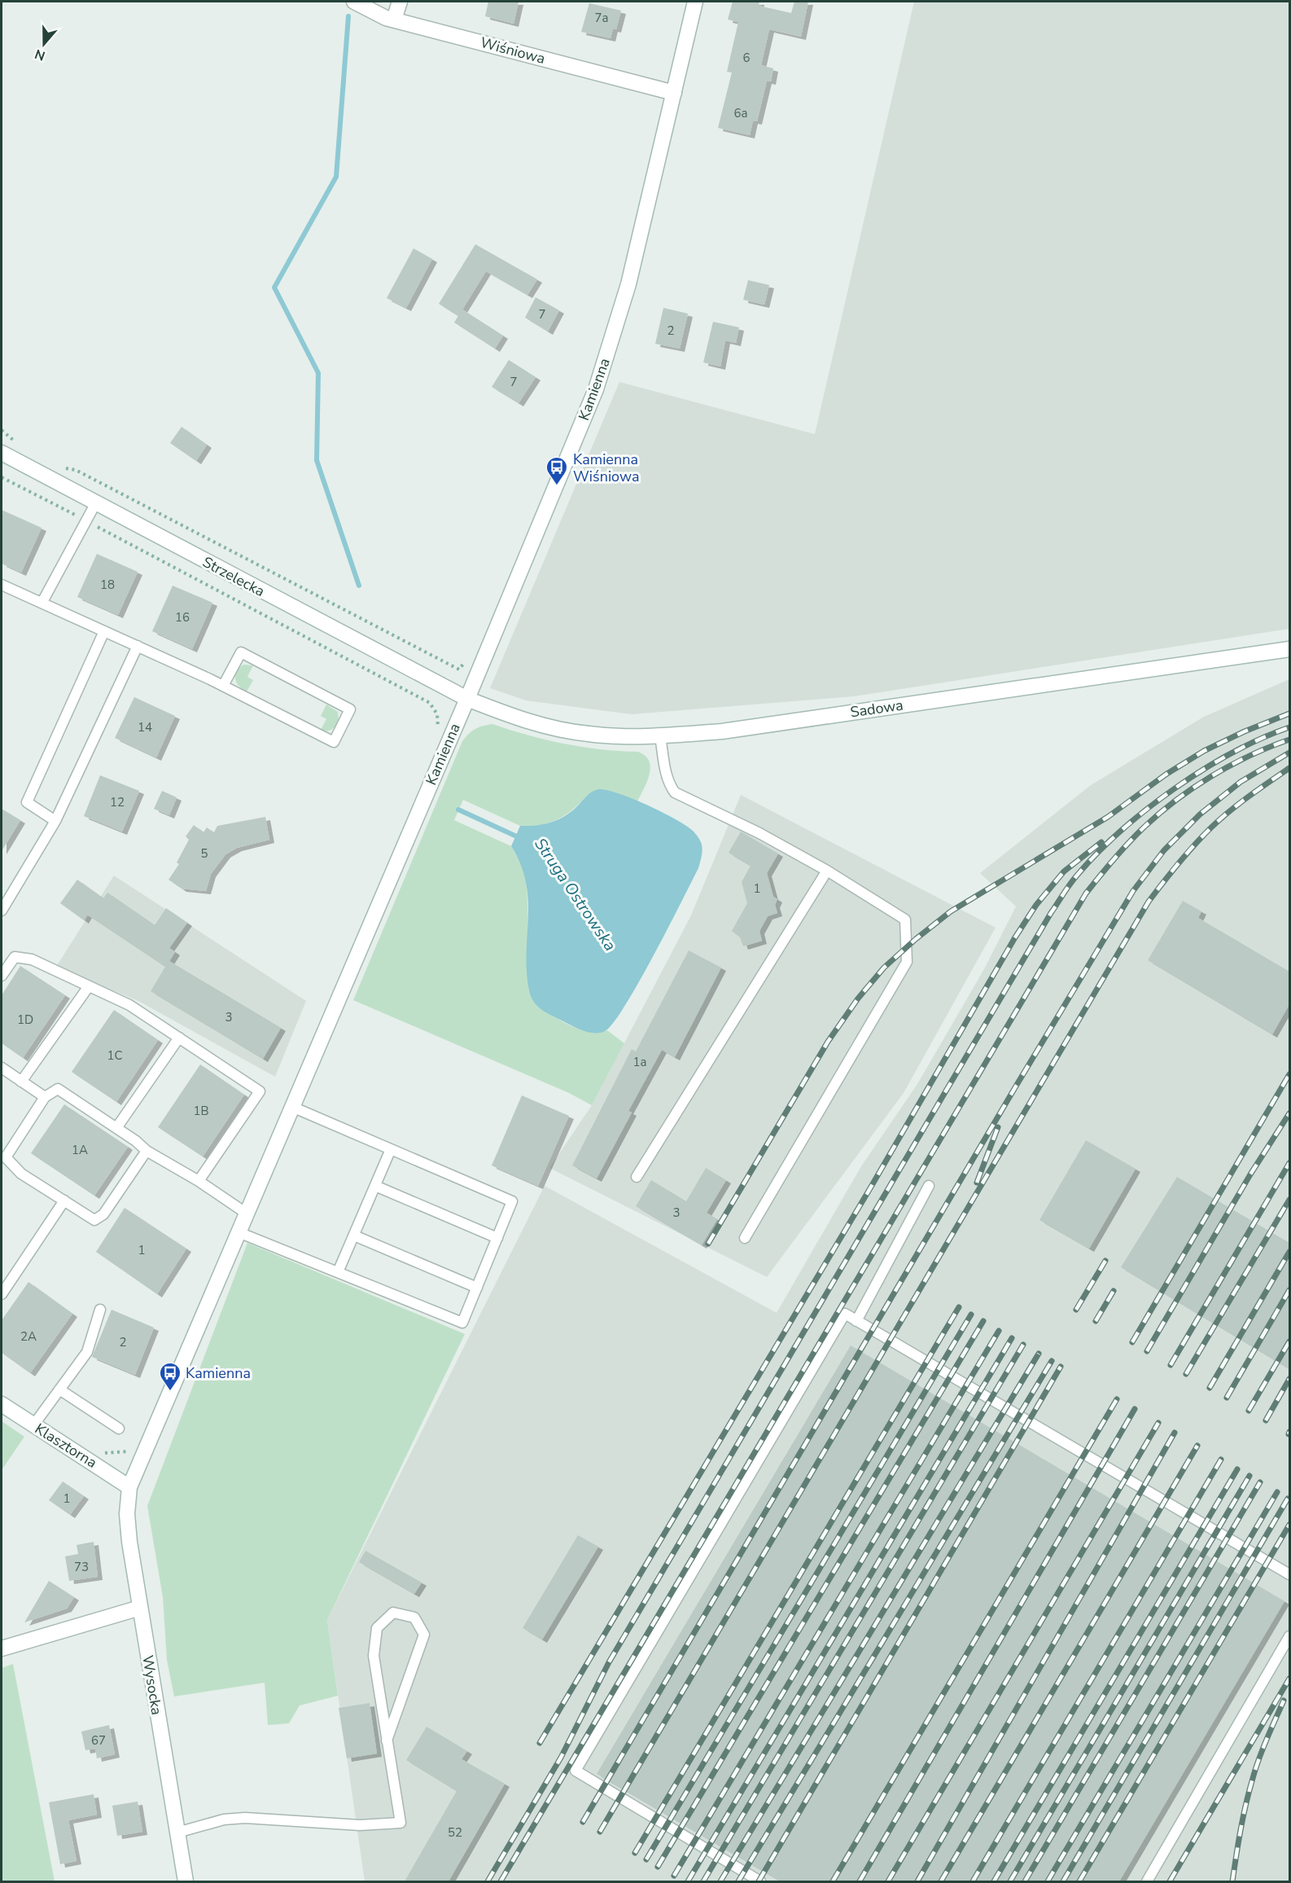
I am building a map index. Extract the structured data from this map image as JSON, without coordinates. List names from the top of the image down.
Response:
{
  "streets": {
    "street": [
      "Wiśniowa",
      "Kamienna",
      "Strzelecka",
      "Sadowa",
      "Klasztorna",
      "Wysocka"
    ]
  },
  "crossings": [
    ["Wiśniowa", "Kamienna"],
    ["Kamienna", "Strzelecka"],
    ["Kamienna", "Sadowa"],
    ["Kamienna", "Klasztorna"],
    ["Kamienna", "Wysocka"],
    ["Strzelecka", "Sadowa"],
    ["Klasztorna", "Wysocka"]
  ],
  "water": ["Struga Ostrowska"],
  "places": {
    "bus stop": ["Kamienna Wiśniowa", "Kamienna"]
  },
  "house_numbers": [
    "7a",
    "6",
    "6a",
    "7",
    "2",
    "7",
    "18",
    "16",
    "14",
    "12",
    "5",
    "1",
    "3",
    "1D",
    "1C",
    "1a",
    "1B",
    "1A",
    "3",
    "1",
    "2A",
    "2",
    "1",
    "73",
    "67",
    "52"
  ],
  "north": "bottom"
}
